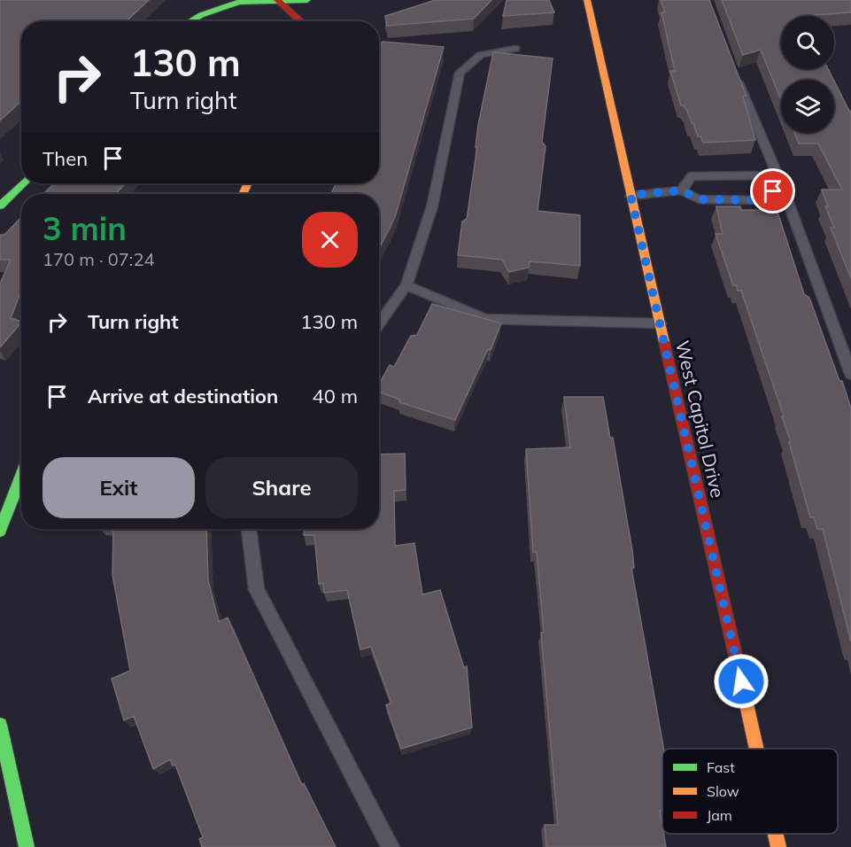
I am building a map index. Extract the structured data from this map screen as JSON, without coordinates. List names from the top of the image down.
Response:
{
  "streets": {
    "street": ["West Capitol Drive"]
  },
  "legend": ["Fast", "Slow", "Jam"],
  "page": {
    "turn": ["130 m", "Turn right"],
    "then": "Then",
    "heading": ["3 min", "170 m · 07:24"],
    "list": [
      {
        "name": "Turn right",
        "value": "130 m"
      },
      {
        "name": "Arrive at destination",
        "value": "40 m"
      }
    ],
    "buttons": ["Exit", "Share"]
  }
}
